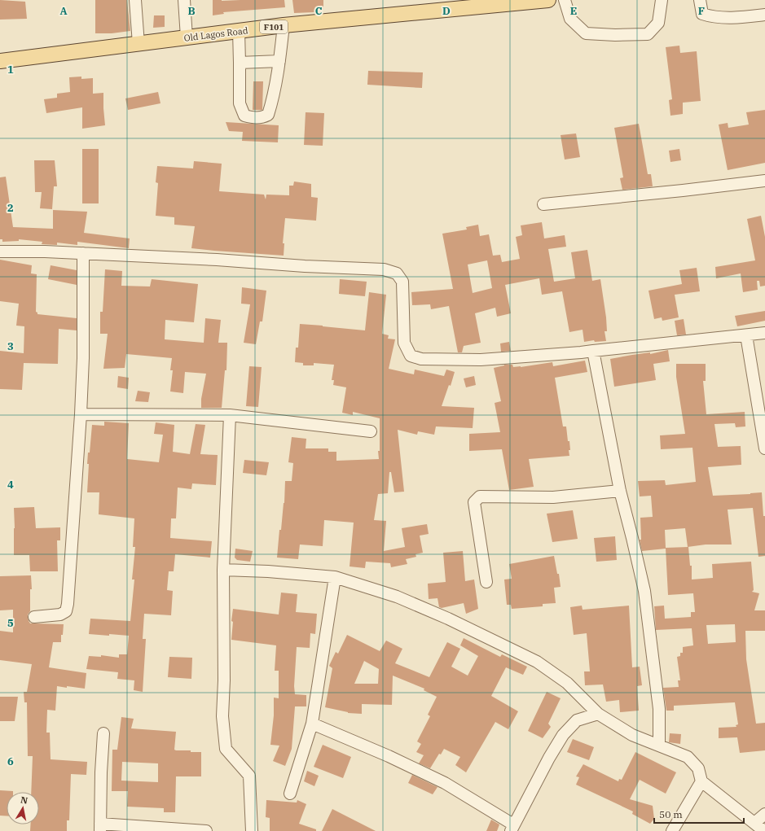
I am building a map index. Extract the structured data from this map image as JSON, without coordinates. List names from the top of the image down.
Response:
{
  "streets": {
    "main road": ["F101", "Old Lagos Road"]
  },
  "scale_bar": "50 m",
  "north": "top",
  "grid": {
    "columns": [
      "A",
      "B",
      "C",
      "D",
      "E",
      "F"
    ],
    "rows": [
      "1",
      "2",
      "3",
      "4",
      "5",
      "6"
    ]
  }
}
